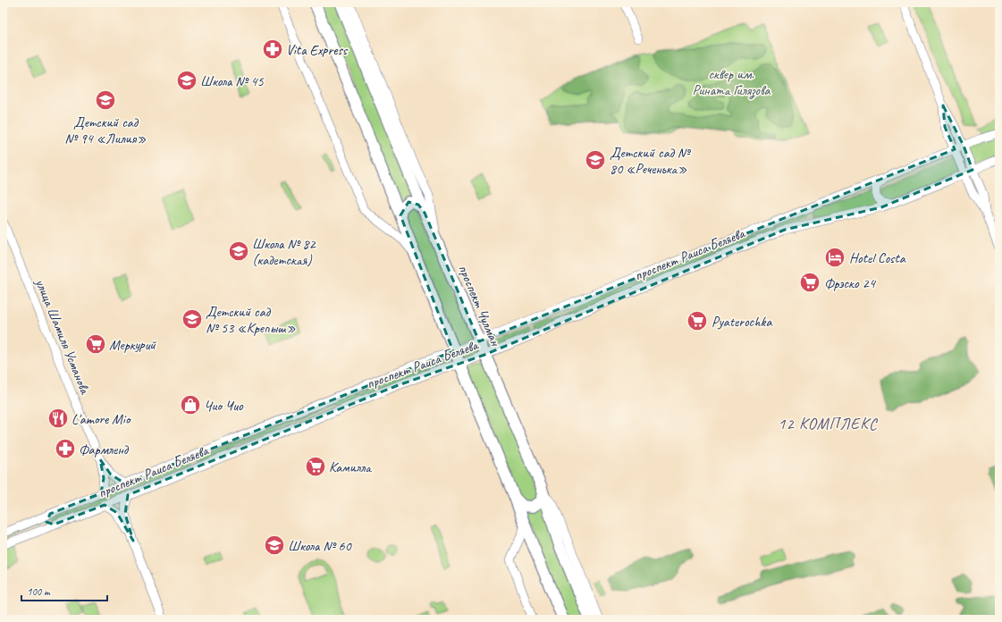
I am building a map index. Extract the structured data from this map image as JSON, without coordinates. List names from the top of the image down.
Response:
{
  "streets": {
    "main road": ["проспект Чулман"],
    "street": ["проспект Раиса Беляева", "улица Шамиля Усманова"]
  },
  "crossings": [
    ["проспект Раиса Беляева", "проспект Чулман"],
    ["проспект Раиса Беляева", "улица Шамиля Усманова"]
  ],
  "districts": ["12 КОМПЛЕКС"],
  "parks": ["сквер им. Рината Гилязова"],
  "places": {
    "pharmacy": ["Vita Express", "Фармленд"],
    "school or university": [
      "Школа № 45",
      "Детский сад № 94 «Лилия»",
      "Детский сад № 80 «Реченька»",
      "Школа № 82 (кадетская)",
      "Детский сад № 53 «Крепыш»",
      "Школа № 60"
    ],
    "hotel": ["Hotel Costa"],
    "supermarket": [
      "Фрэско 24",
      "Pyaterochka",
      "Меркурий",
      "Камилла"
    ],
    "shop": ["Чио Чио"],
    "restaurant": ["L'amore Mio"]
  },
  "scale_bar": "100 m"
}
